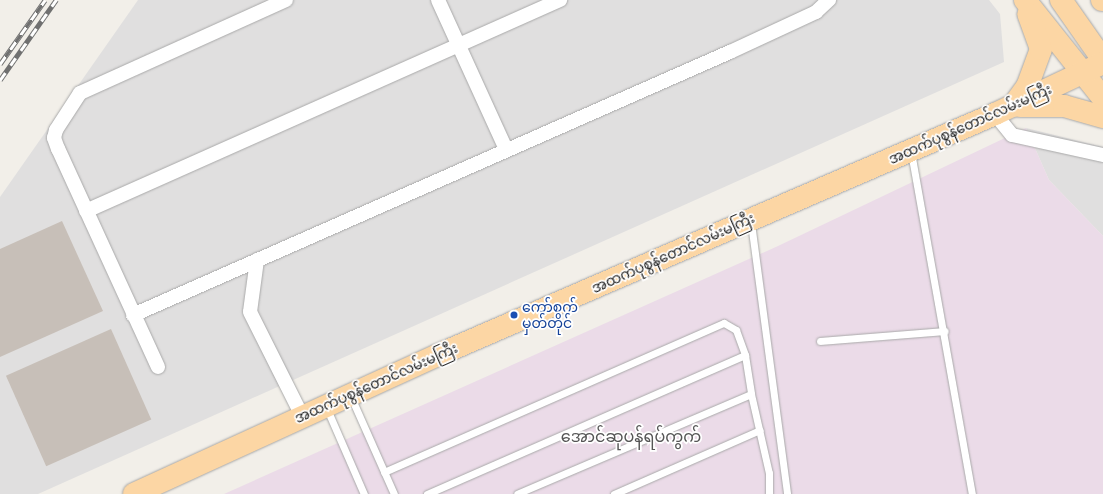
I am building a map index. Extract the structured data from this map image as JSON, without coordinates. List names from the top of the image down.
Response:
{
  "streets": {
    "main road": ["အထက်ပုစွန်တောင်လမ်းမကြီး"]
  },
  "districts": ["အောင်ဆုပန်ရပ်ကွက်"],
  "places": ["ကော်စက် မှတ်တိုင်"]
}
